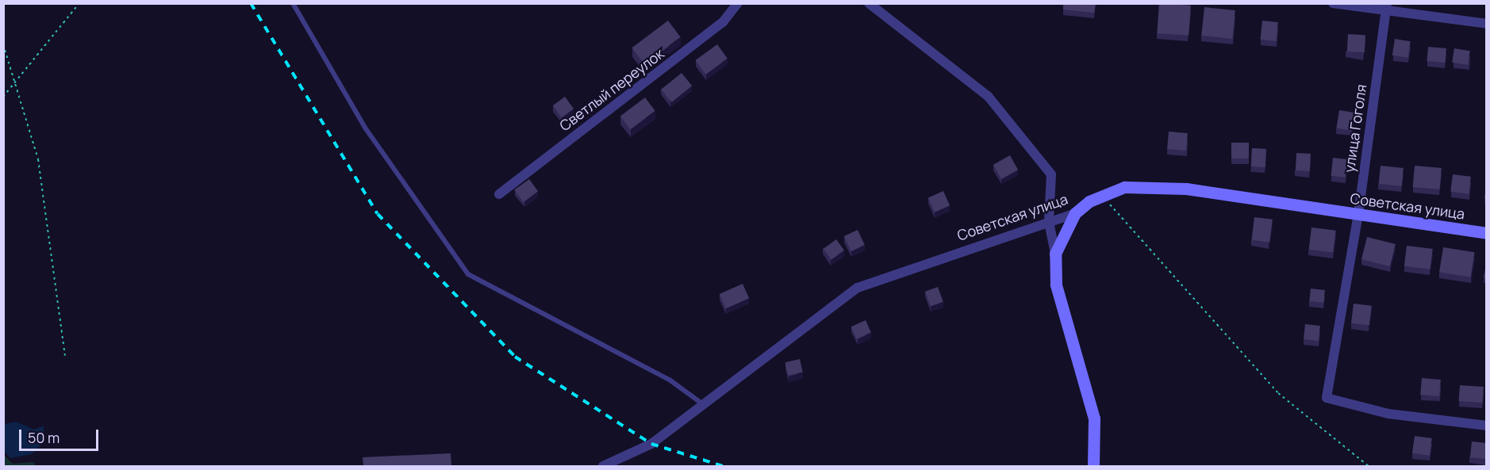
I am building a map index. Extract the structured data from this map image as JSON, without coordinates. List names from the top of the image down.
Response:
{
  "streets": {
    "street": ["Светлый переулок", "улица Гоголя", "Советская улица"]
  },
  "crossings": [
    ["улица Гоголя", "Советская улица"]
  ],
  "scale_bar": "50 m"
}
